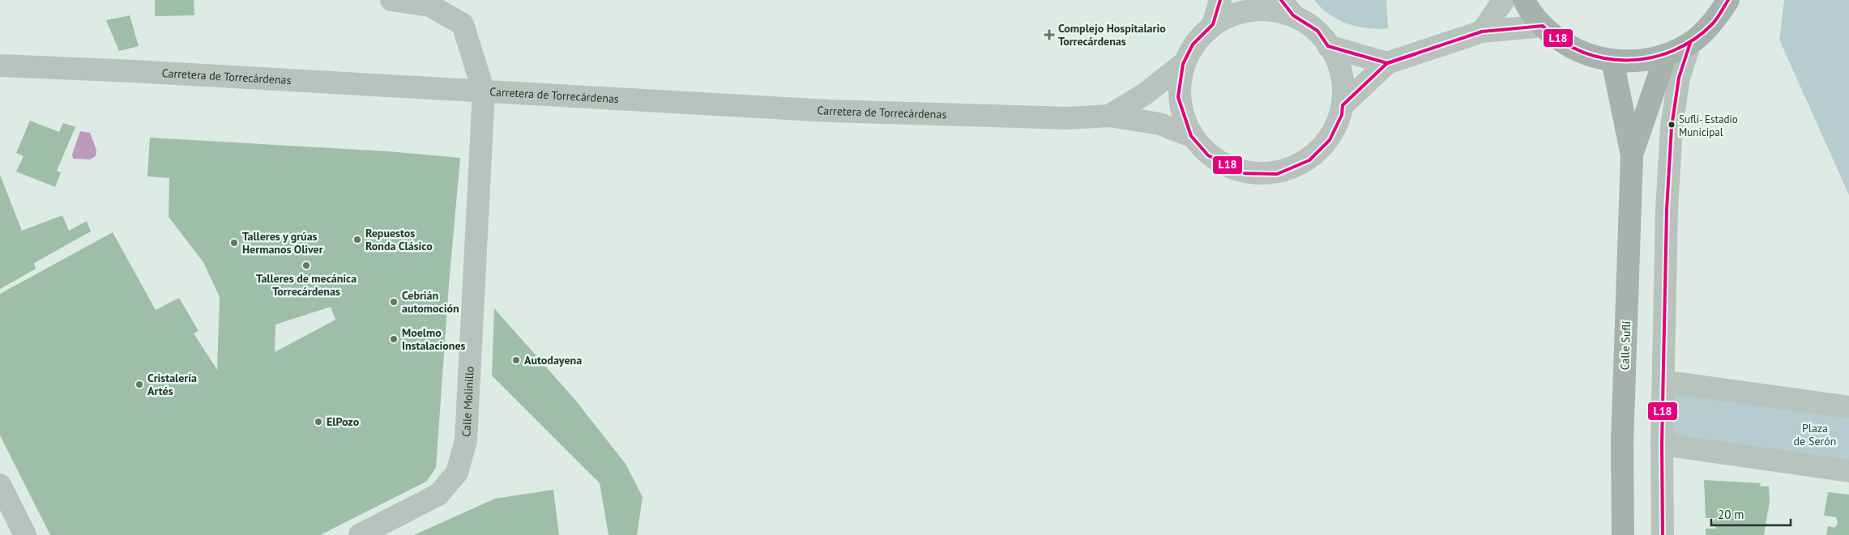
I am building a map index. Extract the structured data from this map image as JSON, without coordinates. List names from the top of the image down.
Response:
{
  "streets": {
    "main road": ["Calle Suflí"],
    "street": ["Carretera de Torrecárdenas", "Calle Molinillo"]
  },
  "crossings": [
    ["Carretera de Torrecárdenas", "Calle Molinillo"]
  ],
  "parks": ["Plaza de Serón"],
  "places": {
    "health": ["Complejo Hospitalario Torrecárdenas"],
    "other": [
      "Suflí- Estadio Municipal",
      "Repuestos Ronda Clásico",
      "Talleres y grúas Hermanos Oliver",
      "Talleres de mecánica Torrecárdenas",
      "Cebrián automoción",
      "Moelmo Instalaciones",
      "Autodayena",
      "Cristalería Artés",
      "ElPozo"
    ]
  },
  "lines": ["transit line L18"],
  "scale_bar": "20 m"
}
